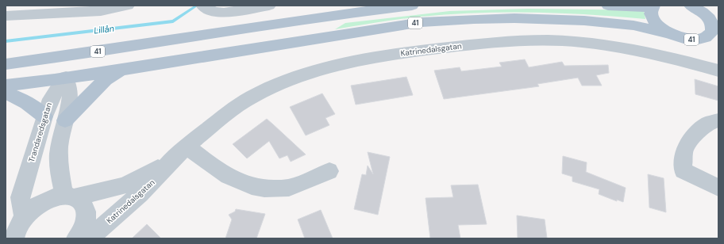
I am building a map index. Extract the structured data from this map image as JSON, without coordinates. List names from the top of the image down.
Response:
{
  "streets": {
    "main road": ["41"],
    "street": ["Katrinedalsgatan", "Trandaredsgatan"]
  },
  "crossings": [
    ["41", "Trandaredsgatan"],
    ["Katrinedalsgatan", "Trandaredsgatan"]
  ],
  "water": ["Lillån"]
}
